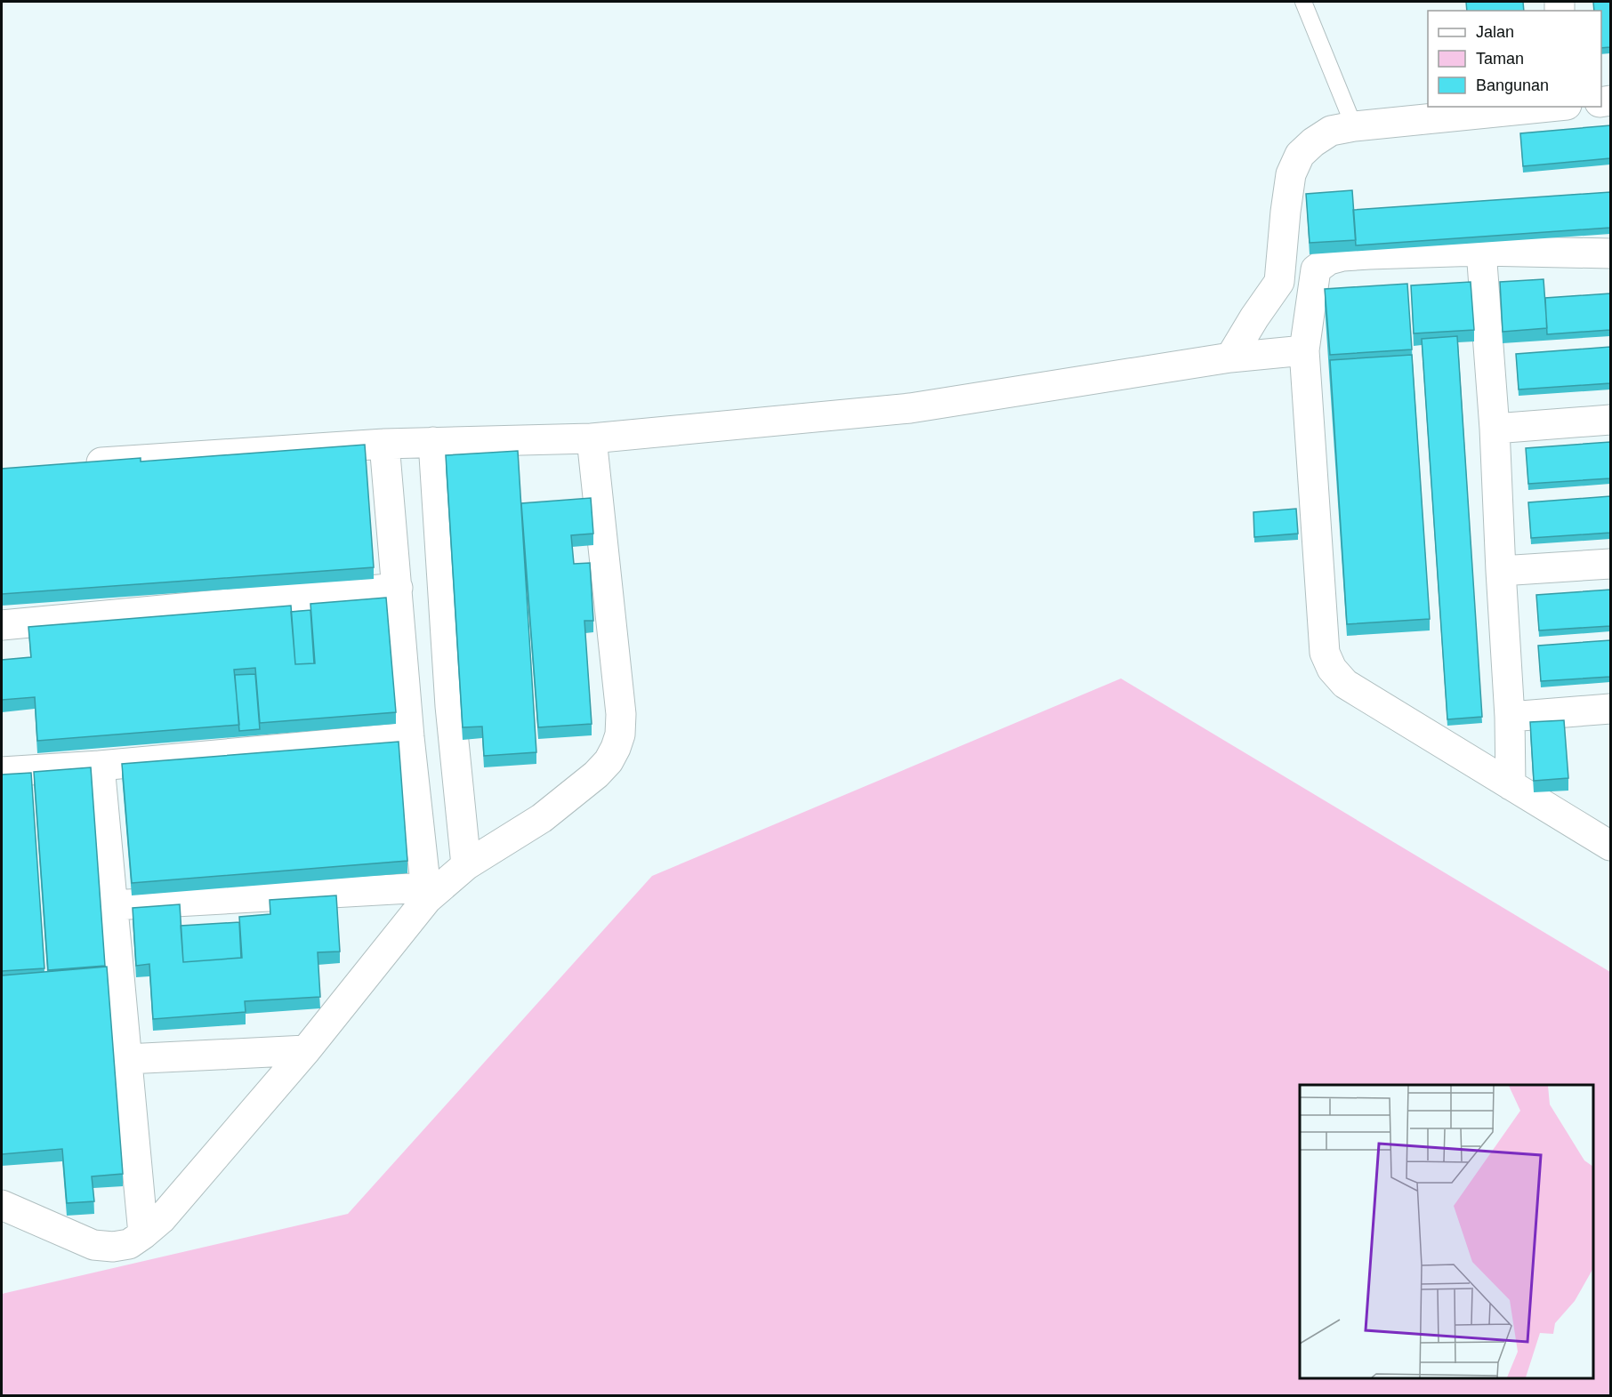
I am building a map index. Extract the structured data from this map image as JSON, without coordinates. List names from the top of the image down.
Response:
{
  "legend": ["Jalan", "Taman", "Bangunan"]
}
